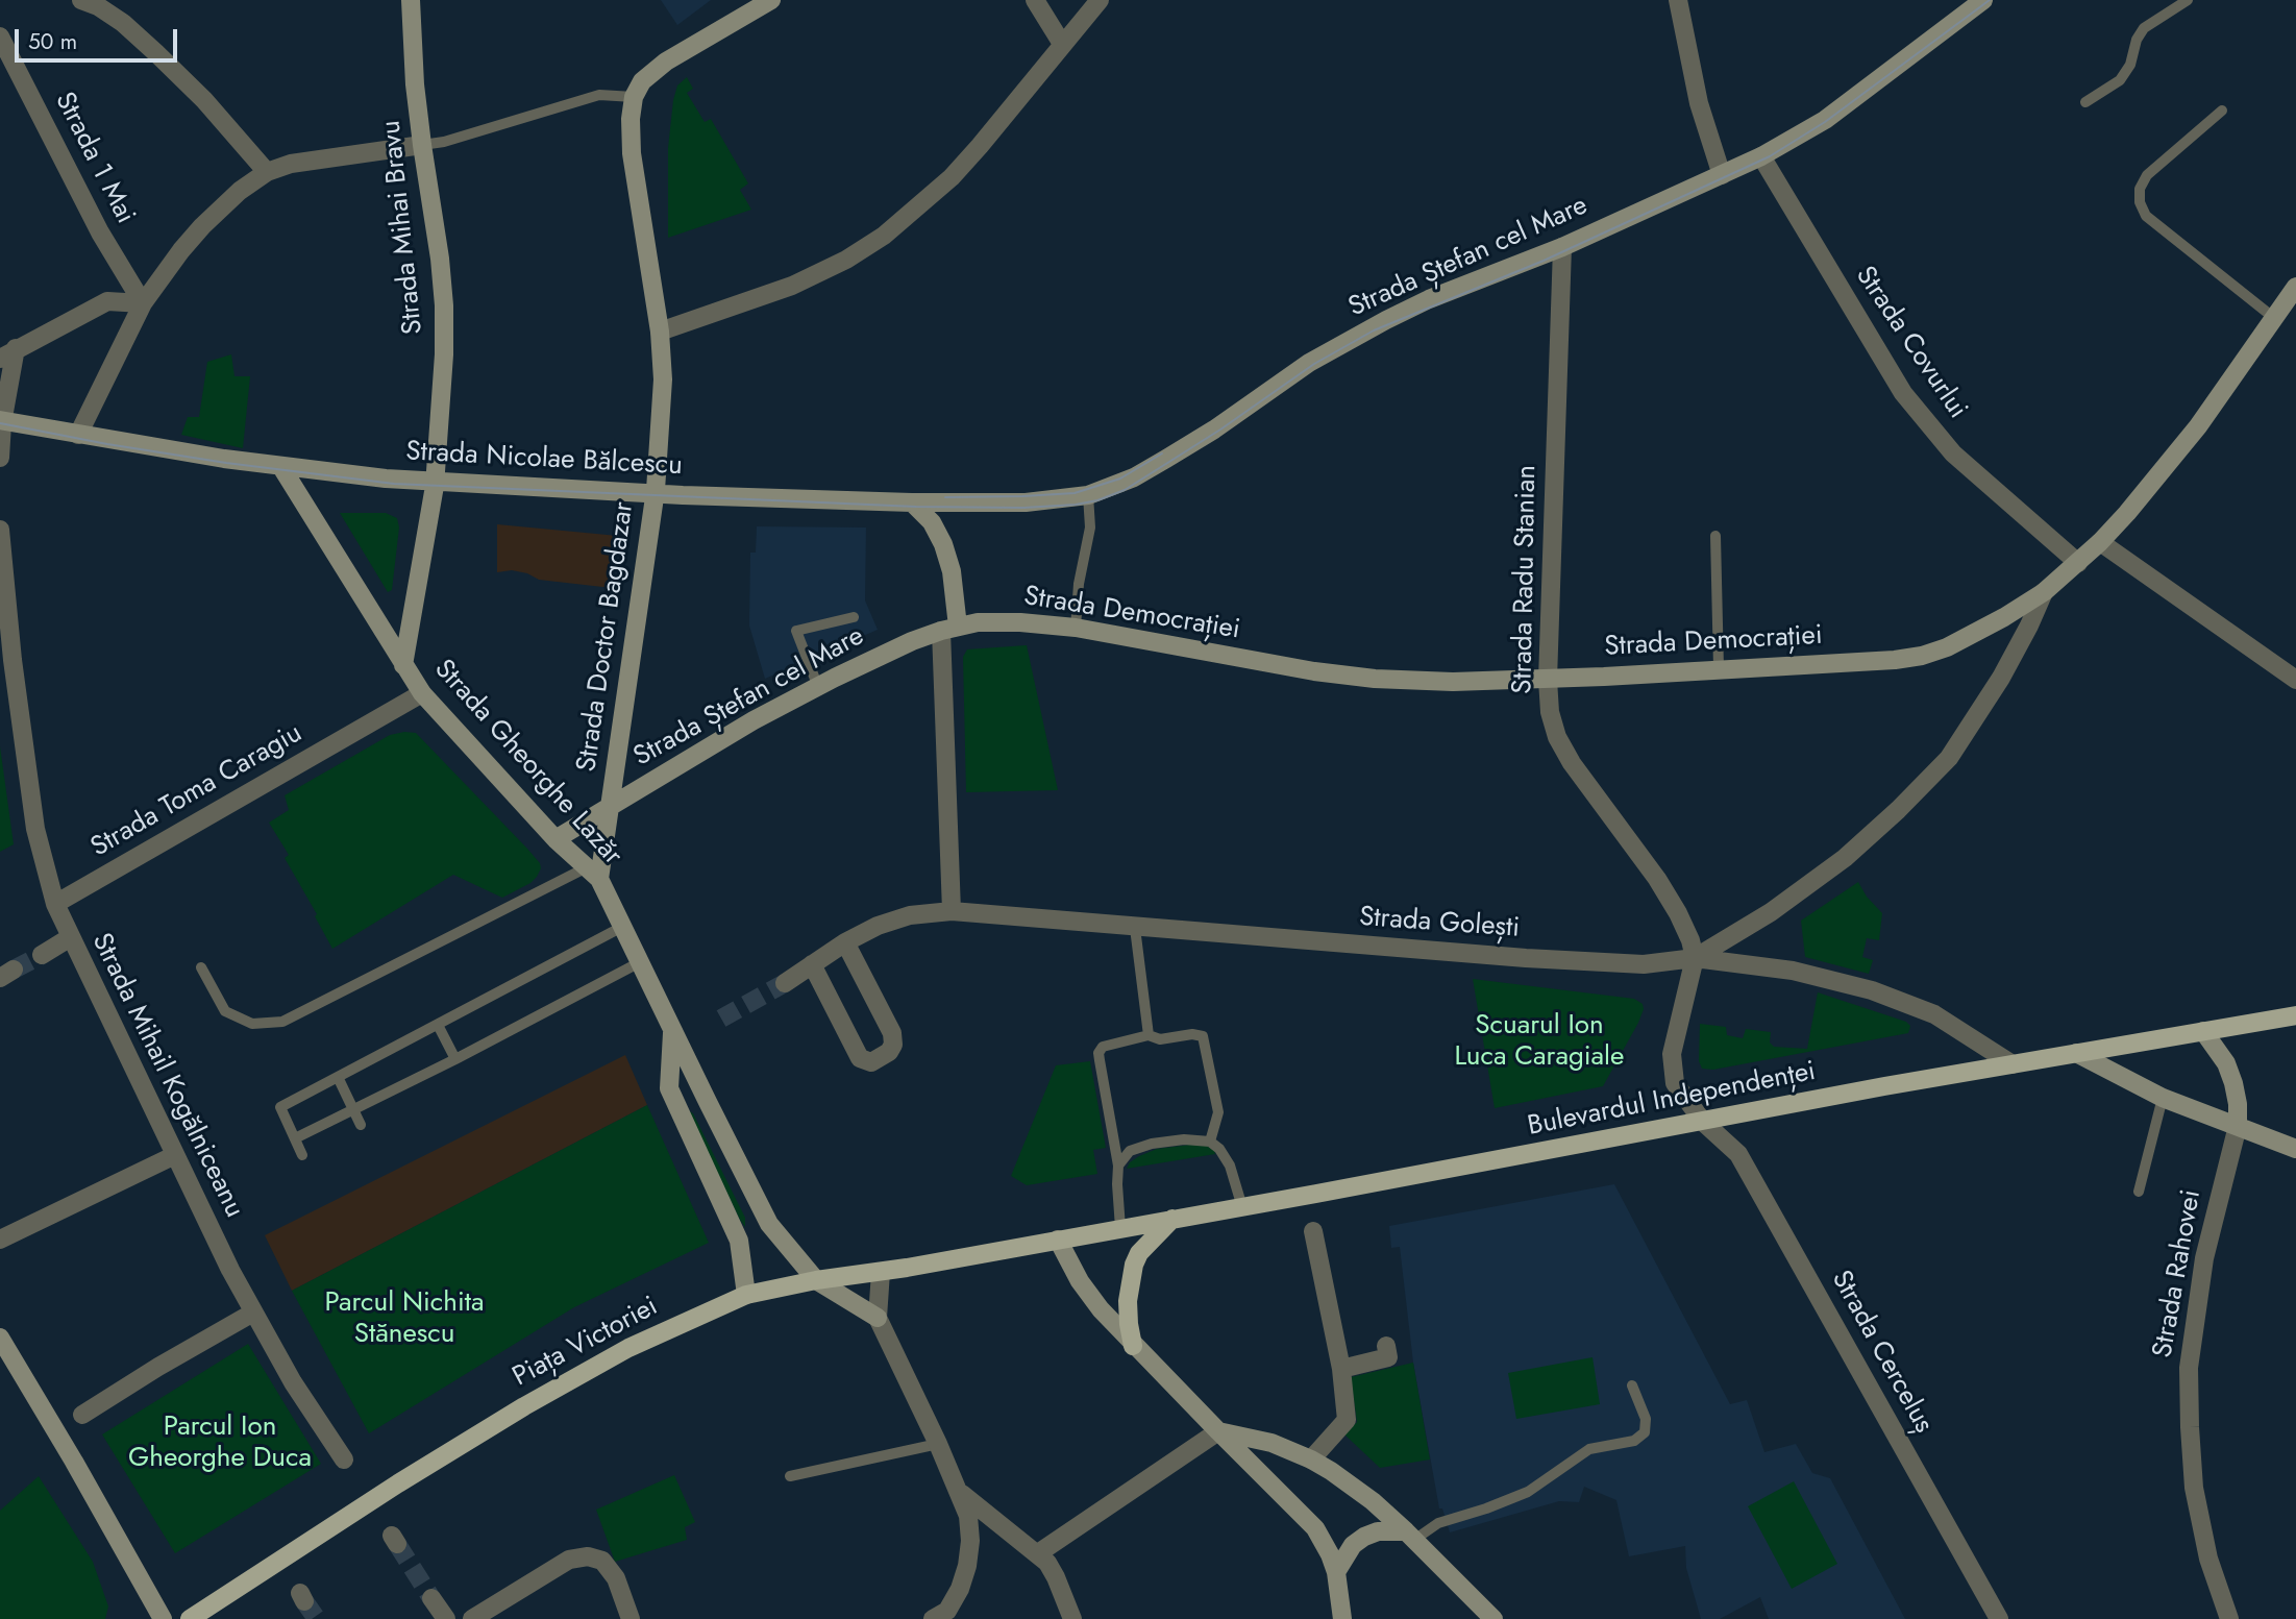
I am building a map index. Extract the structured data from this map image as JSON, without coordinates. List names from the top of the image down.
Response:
{
  "streets": {
    "main road": [
      "Strada Mihai Bravu",
      "Strada Ștefan cel Mare",
      "Strada Nicolae Bălcescu",
      "Strada Democrației",
      "Strada Doctor Bagdazar",
      "Strada Gheorghe Lazăr",
      "Bulevardul Independenței",
      "Strada Rahovei",
      "Piața Victoriei"
    ],
    "street": [
      "Strada 1 Mai",
      "Strada Covurlui",
      "Strada Radu Stanian",
      "Strada Toma Caragiu",
      "Strada Golești",
      "Strada Mihail Kogălniceanu",
      "Strada Cerceluș"
    ]
  },
  "crossings": [
    ["Strada Mihai Bravu", "Strada Nicolae Bălcescu"],
    ["Strada Mihai Bravu", "Strada Gheorghe Lazăr"],
    ["Strada Ștefan cel Mare", "Strada Covurlui"],
    ["Strada Ștefan cel Mare", "Strada Nicolae Bălcescu"],
    ["Strada Ștefan cel Mare", "Strada Radu Stanian"],
    ["Strada Ștefan cel Mare", "Strada Democrației"],
    ["Strada Ștefan cel Mare", "Strada Doctor Bagdazar"],
    ["Strada Ștefan cel Mare", "Strada Gheorghe Lazăr"],
    ["Strada Covurlui", "Strada Democrației"],
    ["Strada Nicolae Bălcescu", "Strada Doctor Bagdazar"],
    ["Strada Nicolae Bălcescu", "Strada Gheorghe Lazăr"],
    ["Strada Radu Stanian", "Strada Democrației"],
    ["Strada Radu Stanian", "Strada Golești"],
    ["Strada Doctor Bagdazar", "Strada Gheorghe Lazăr"],
    ["Strada Gheorghe Lazăr", "Strada Toma Caragiu"],
    ["Strada Gheorghe Lazăr", "Piața Victoriei"],
    ["Strada Toma Caragiu", "Strada Mihail Kogălniceanu"],
    ["Strada Golești", "Bulevardul Independenței"],
    ["Bulevardul Independenței", "Strada Rahovei"],
    ["Bulevardul Independenței", "Piața Victoriei"],
    ["Bulevardul Independenței", "Strada Cerceluș"]
  ],
  "parks": ["Scuarul Ion Luca Caragiale", "Parcul Nichita Stănescu", "Parcul Ion Gheorghe Duca"],
  "scale_bar": "50 m"
}
